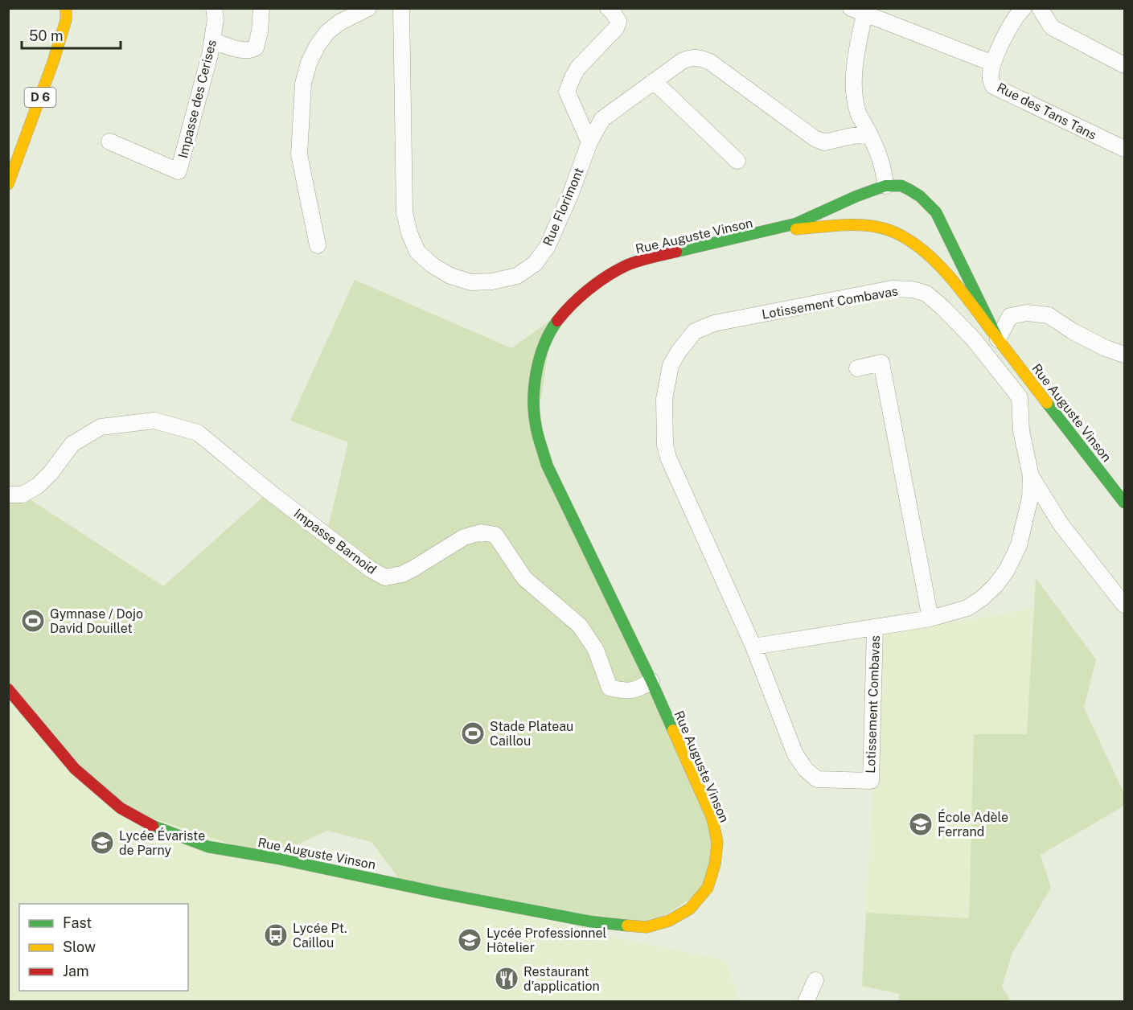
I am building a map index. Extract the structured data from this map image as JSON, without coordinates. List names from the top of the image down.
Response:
{
  "streets": {
    "main road": ["D 6", "Rue Auguste Vinson"],
    "street": [
      "Impasse des Cerises",
      "Rue des Tans Tans",
      "Rue Florimont",
      "Lotissement Combavas",
      "Impasse Barnoid"
    ]
  },
  "crossings": [
    ["Rue Auguste Vinson", "Impasse Barnoid"]
  ],
  "places": {
    "sports": ["Gymnase / Dojo David Douillet", "Stade Plateau Caillou"],
    "school or university": ["École Adèle Ferrand", "Lycée Évariste de Parny", "Lycée Professionnel Hôtelier"],
    "bus stop": ["Lycée Pt. Caillou"],
    "restaurant": ["Restaurant d'application"]
  },
  "legend": ["Fast", "Slow", "Jam"],
  "scale_bar": "50 m"
}
